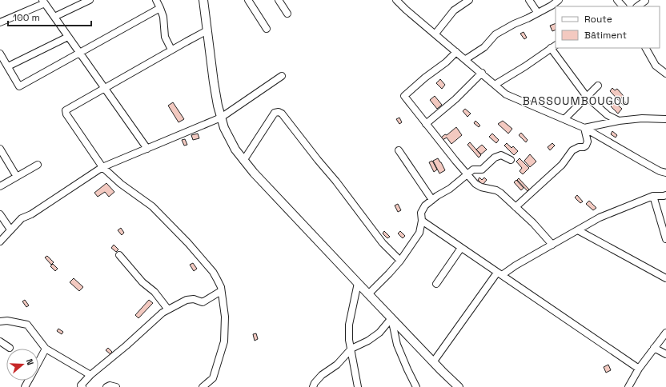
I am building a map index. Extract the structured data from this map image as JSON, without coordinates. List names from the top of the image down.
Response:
{
  "districts": ["BASSOUMBOUGOU"],
  "legend": ["Route", "Bâtiment"],
  "scale_bar": "100 m",
  "north": "right"
}
